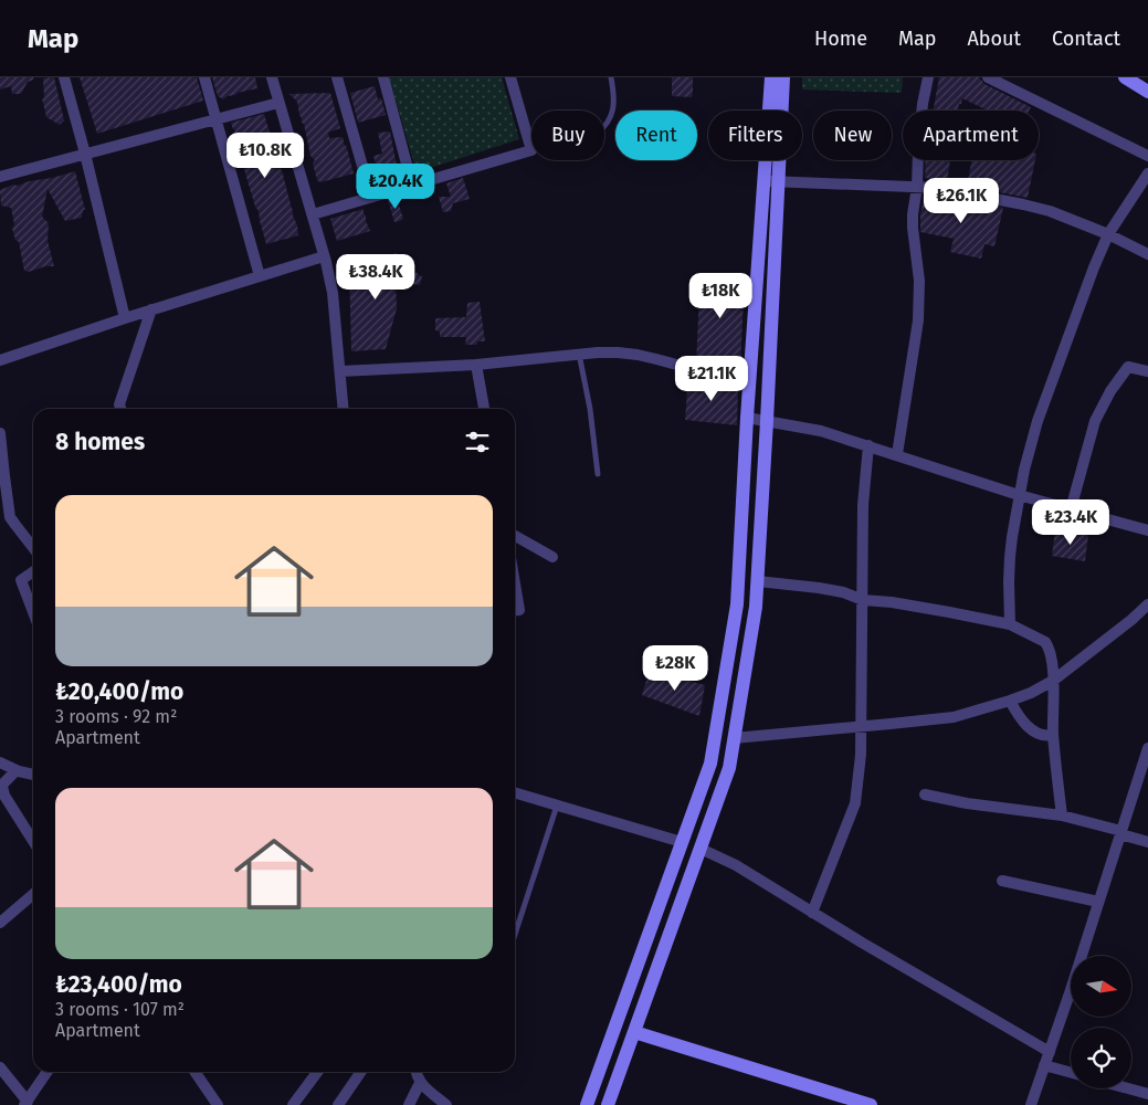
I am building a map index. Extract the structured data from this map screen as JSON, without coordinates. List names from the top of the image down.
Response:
{
  "north": "right",
  "page": {
    "header": "Map",
    "nav": [
      "Home",
      "Map",
      "About",
      "Contact"
    ],
    "chip": [
      "Buy",
      "Rent",
      "Filters",
      "New",
      "Apartment"
    ],
    "price": [
      "₺10.8K",
      "₺20.4K",
      "₺26.1K",
      "₺38.4K",
      "₺18K",
      "₺21.1K",
      "₺23.4K",
      "₺28K"
    ],
    "heading": "8 homes",
    "list": [
      {
        "name": "₺20,400/mo",
        "note": "3 rooms · 92 m² · Apartment"
      },
      {
        "name": "₺23,400/mo",
        "note": "3 rooms · 107 m² · Apartment"
      }
    ]
  }
}
